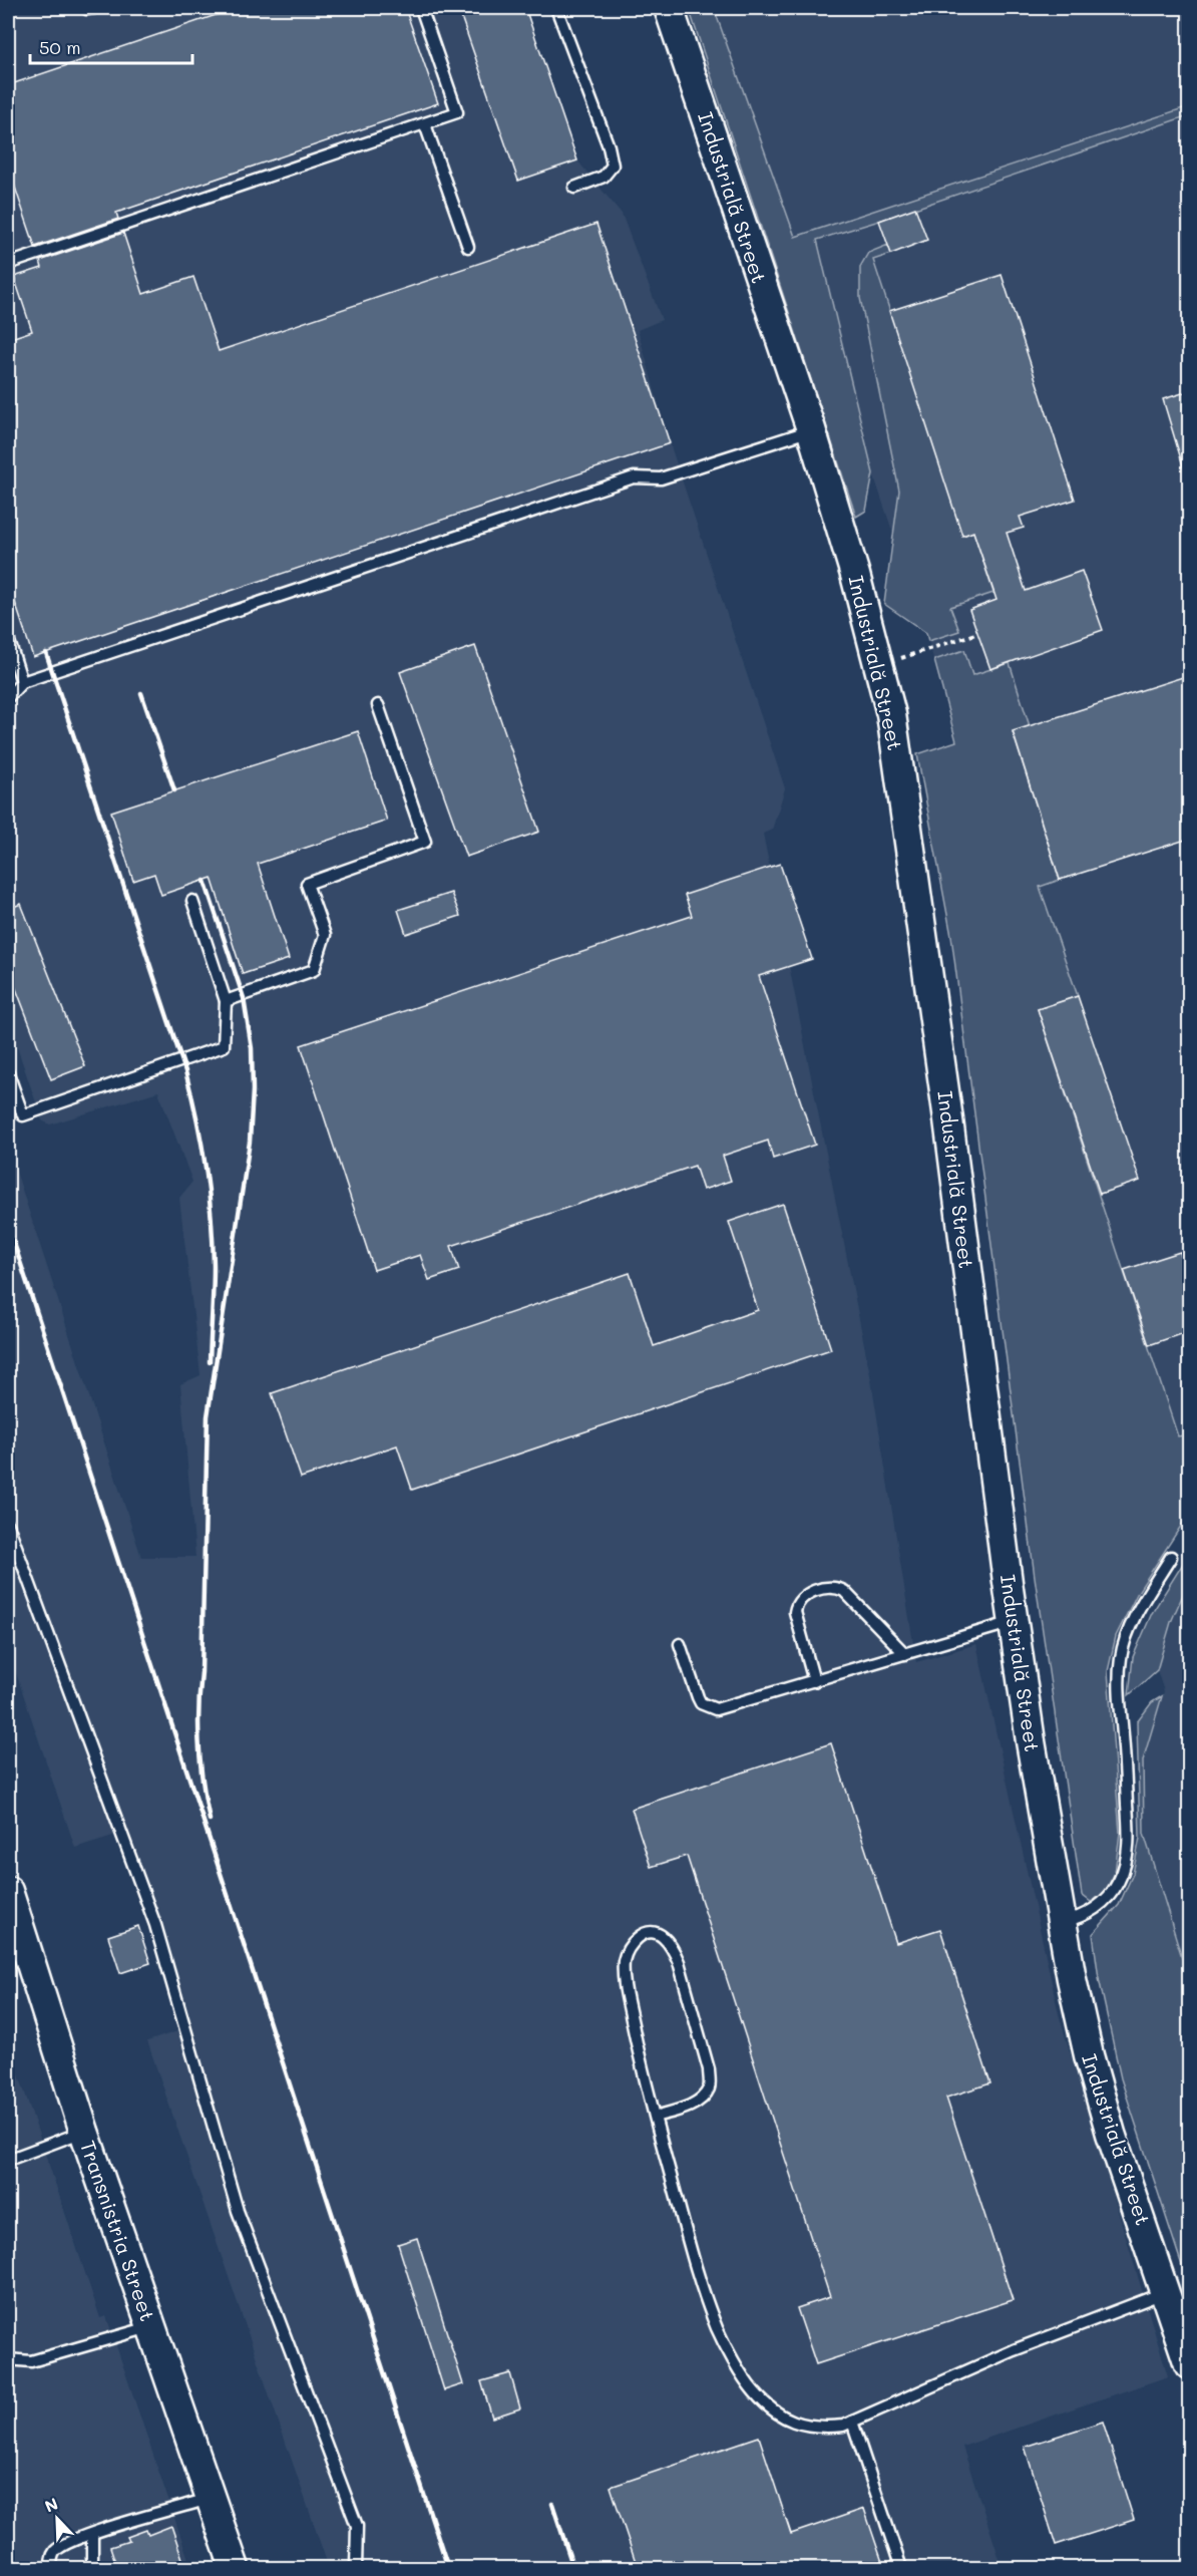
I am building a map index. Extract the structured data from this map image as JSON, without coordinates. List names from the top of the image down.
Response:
{
  "streets": {
    "street": ["Industrială Street", "Transnistria Street"]
  },
  "scale_bar": "50 m",
  "north": "top left"
}
